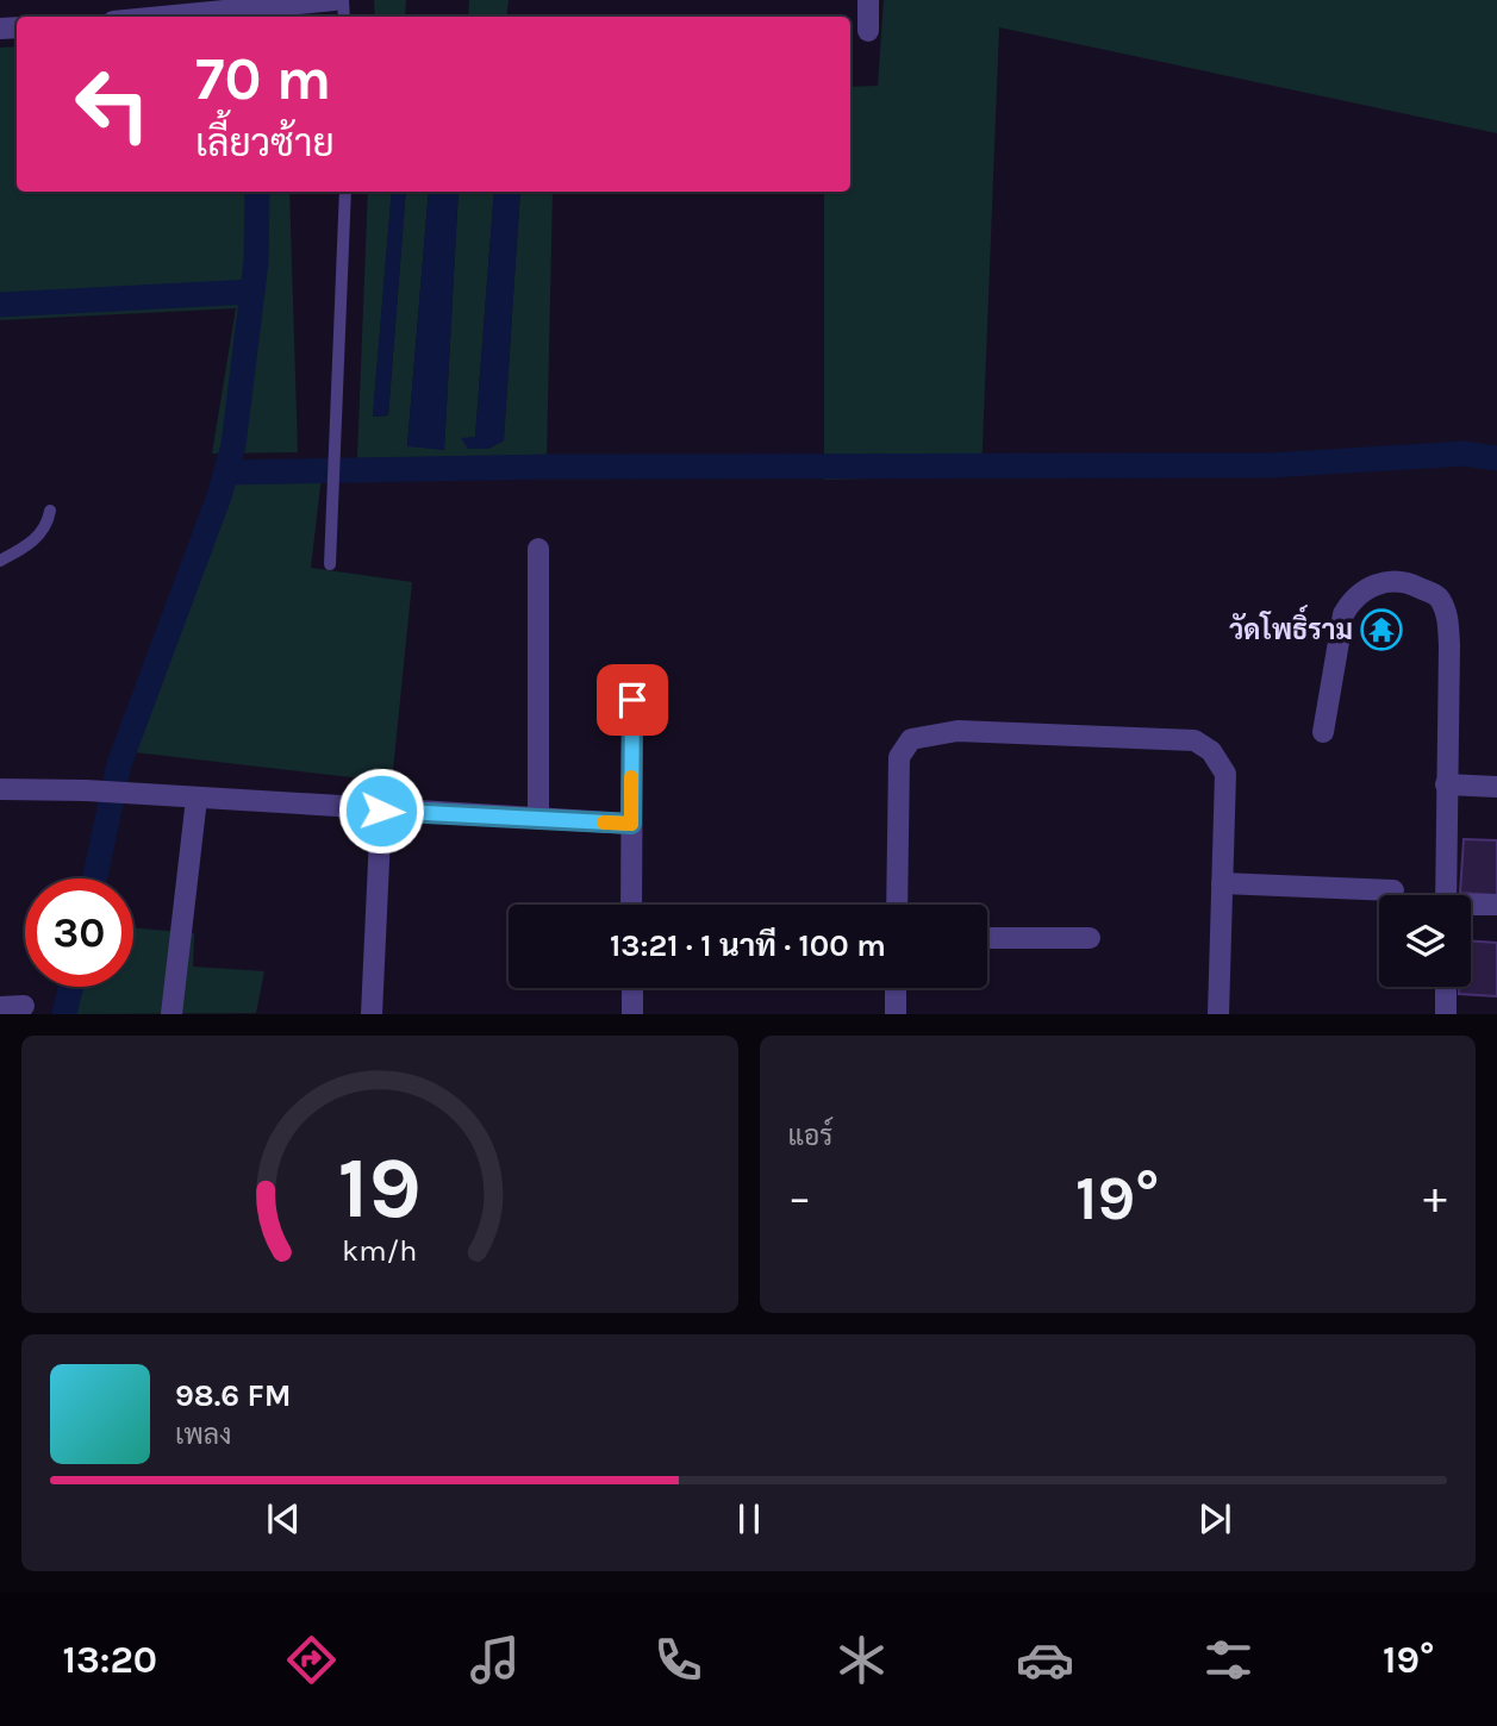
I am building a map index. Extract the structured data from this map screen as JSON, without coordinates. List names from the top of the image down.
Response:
{
  "places": {
    "temple": ["วัดโพธิ์ราม"]
  },
  "page": {
    "turn": ["70 m", "เลี้ยวซ้าย"],
    "limit": "30",
    "trip": "13:21 · 1 นาที · 100 m",
    "tile": "แอร์",
    "heat": ["−", "19°", "+"],
    "song": ["98.6 FM", "เพลง"],
    "tabs": ["13:20", "19°"],
    "gauge": ["19", "km/h"]
  }
}
